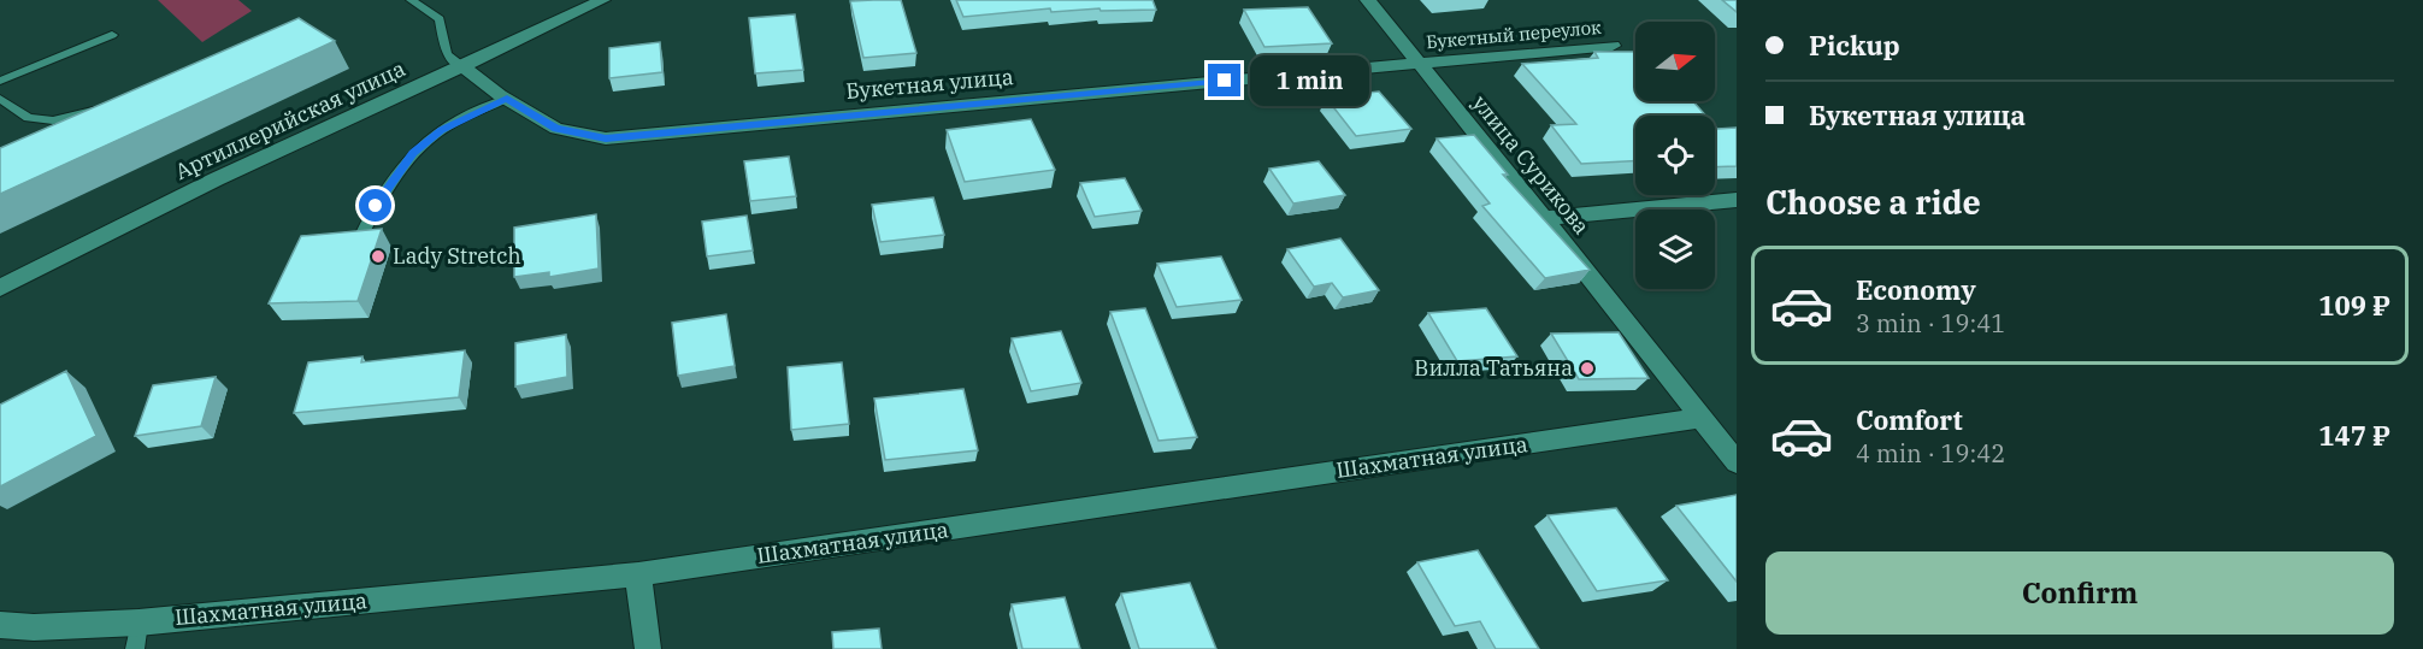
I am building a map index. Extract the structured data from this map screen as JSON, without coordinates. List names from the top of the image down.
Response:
{
  "streets": {
    "street": [
      "Букетный переулок",
      "Букетная улица",
      "Артиллерийская улица",
      "улица Сурикова",
      "Шахматная улица"
    ]
  },
  "crossings": [
    ["Букетный переулок", "Букетная улица"],
    ["Букетный переулок", "улица Сурикова"],
    ["Букетная улица", "Артиллерийская улица"],
    ["Букетная улица", "улица Сурикова"],
    ["улица Сурикова", "Шахматная улица"]
  ],
  "places": ["Lady Stretch", "Вилла Татьяна"],
  "north": "right",
  "page": {
    "banner": ["Pickup", "Букетная улица"],
    "bubble": "1 min",
    "heading": "Choose a ride",
    "list": [
      {
        "name": "Economy",
        "note": "3 min · 19:41",
        "value": "109 ₽"
      },
      {
        "name": "Comfort",
        "note": "4 min · 19:42",
        "value": "147 ₽"
      }
    ],
    "buttons": "Confirm"
  }
}
